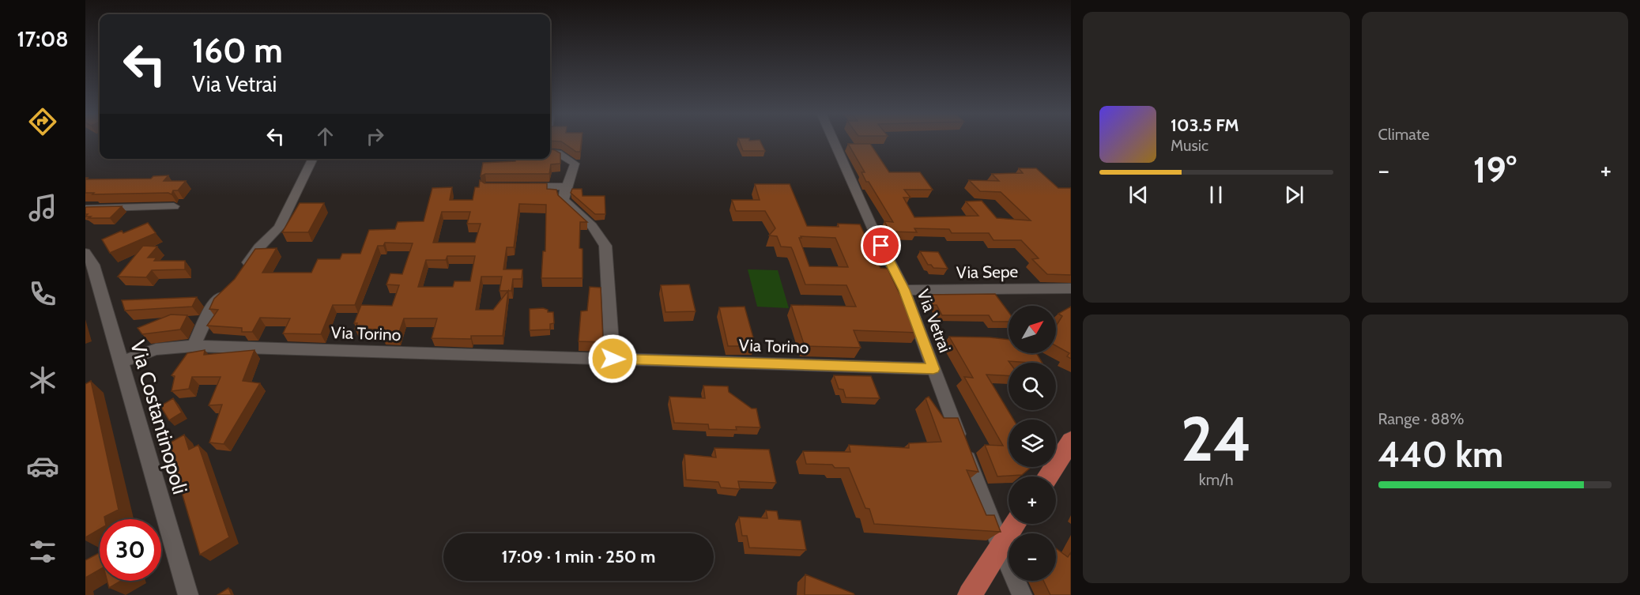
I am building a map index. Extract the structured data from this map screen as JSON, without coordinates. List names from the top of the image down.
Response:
{
  "streets": {
    "street": [
      "Via Sepe",
      "Via Vetrai",
      "Via Torino",
      "Via Costantinopoli"
    ]
  },
  "crossings": [
    ["Via Sepe", "Via Vetrai"],
    ["Via Vetrai", "Via Torino"],
    ["Via Torino", "Via Costantinopoli"]
  ],
  "north": "top right",
  "page": {
    "tabs": "17:08",
    "tile": [
      "Climate",
      ["24", "km/h"],
      ["Range · 88%", "440 km"]
    ],
    "turn": ["160 m", "Via Vetrai"],
    "song": ["103.5 FM", "Music"],
    "heat": ["−", "19°", "+"],
    "map_buttons": ["+", "−"],
    "limit": "30",
    "trip": "17:09 · 1 min · 250 m"
  }
}
